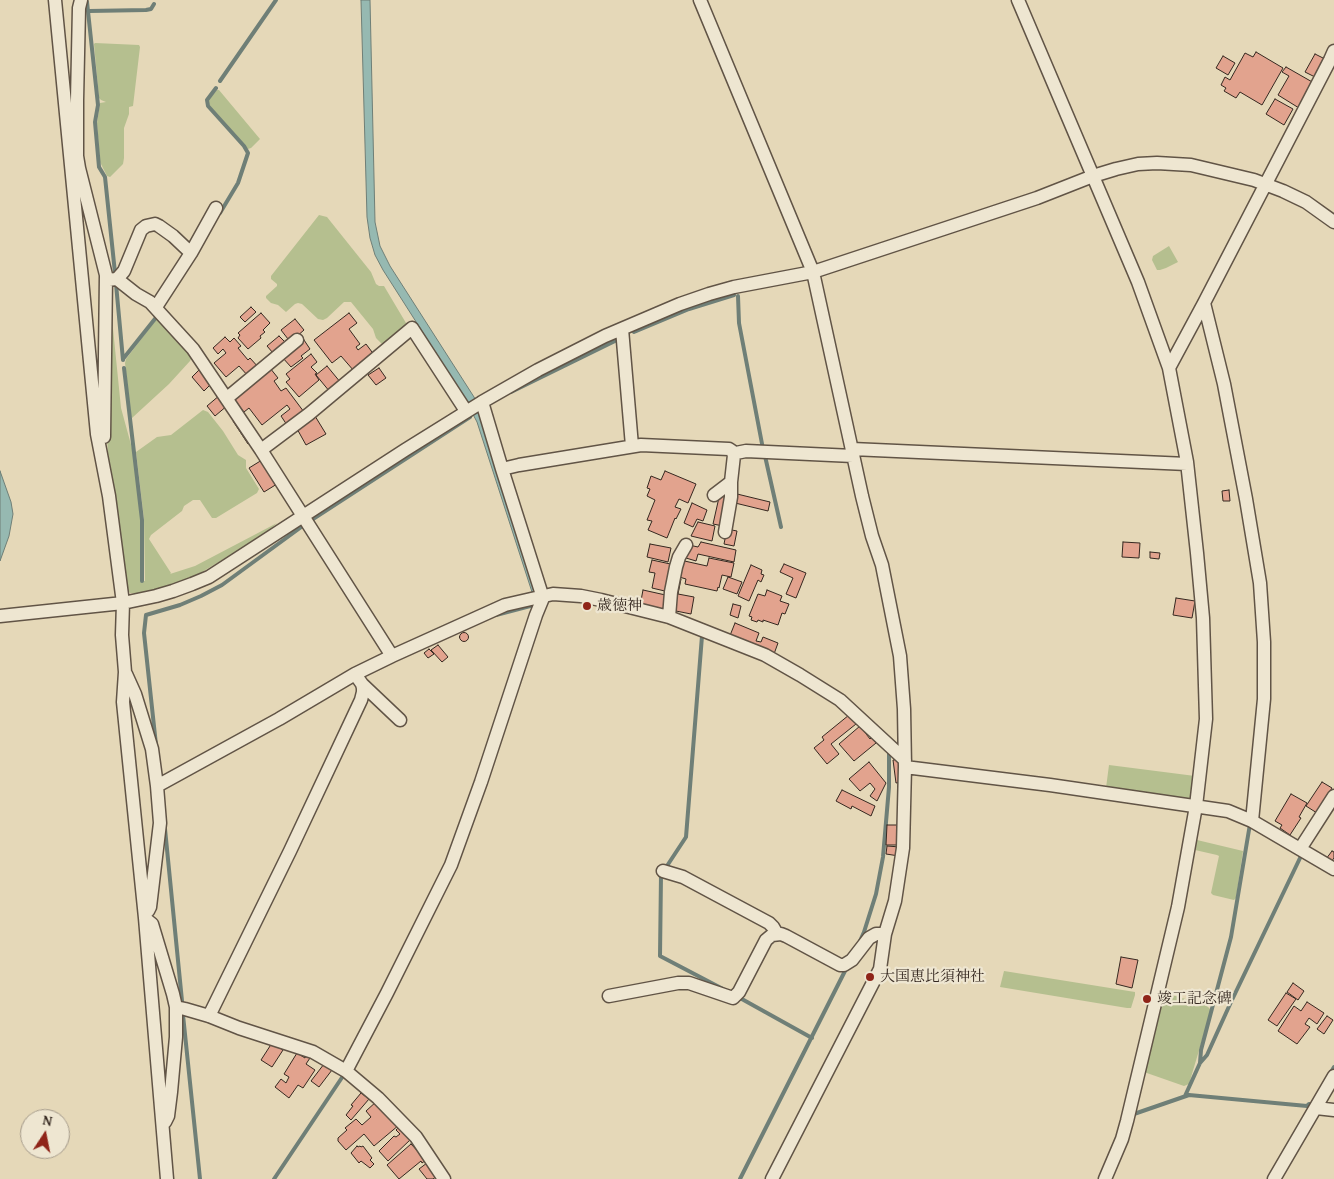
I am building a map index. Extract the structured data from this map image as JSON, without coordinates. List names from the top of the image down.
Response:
{
  "places": ["歳徳神", "大国恵比須神社", "竣工記念碑"],
  "north": "top"
}
